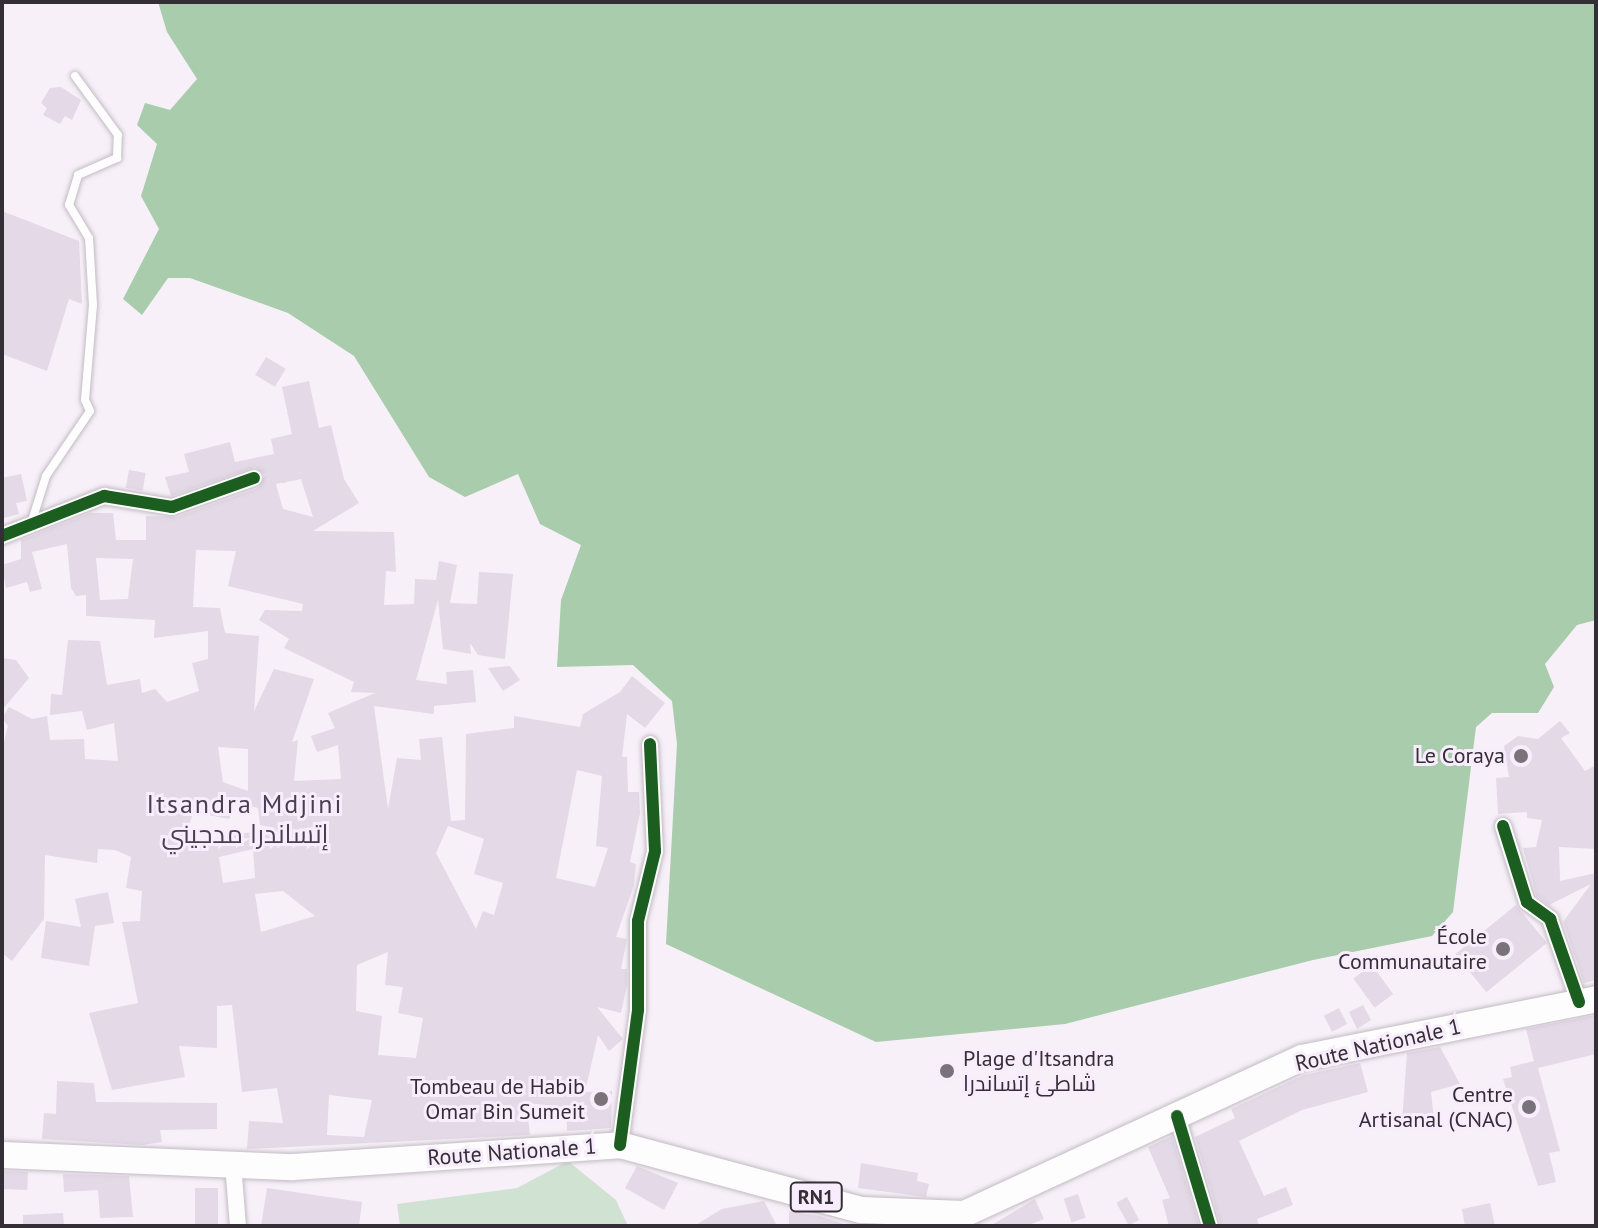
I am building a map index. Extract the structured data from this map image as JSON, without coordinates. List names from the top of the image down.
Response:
{
  "streets": {
    "main road": ["Route Nationale 1", "RN1"]
  },
  "districts": ["Itsandra Mdjini إتساندرا مدجيني"],
  "places": [
    "Le Coraya",
    "École Communautaire",
    "Plage d'Itsandra شاطئ إتساندرا",
    "Tombeau de Habib Omar Bin Sumeit",
    "Centre Artisanal (CNAC)"
  ]
}
